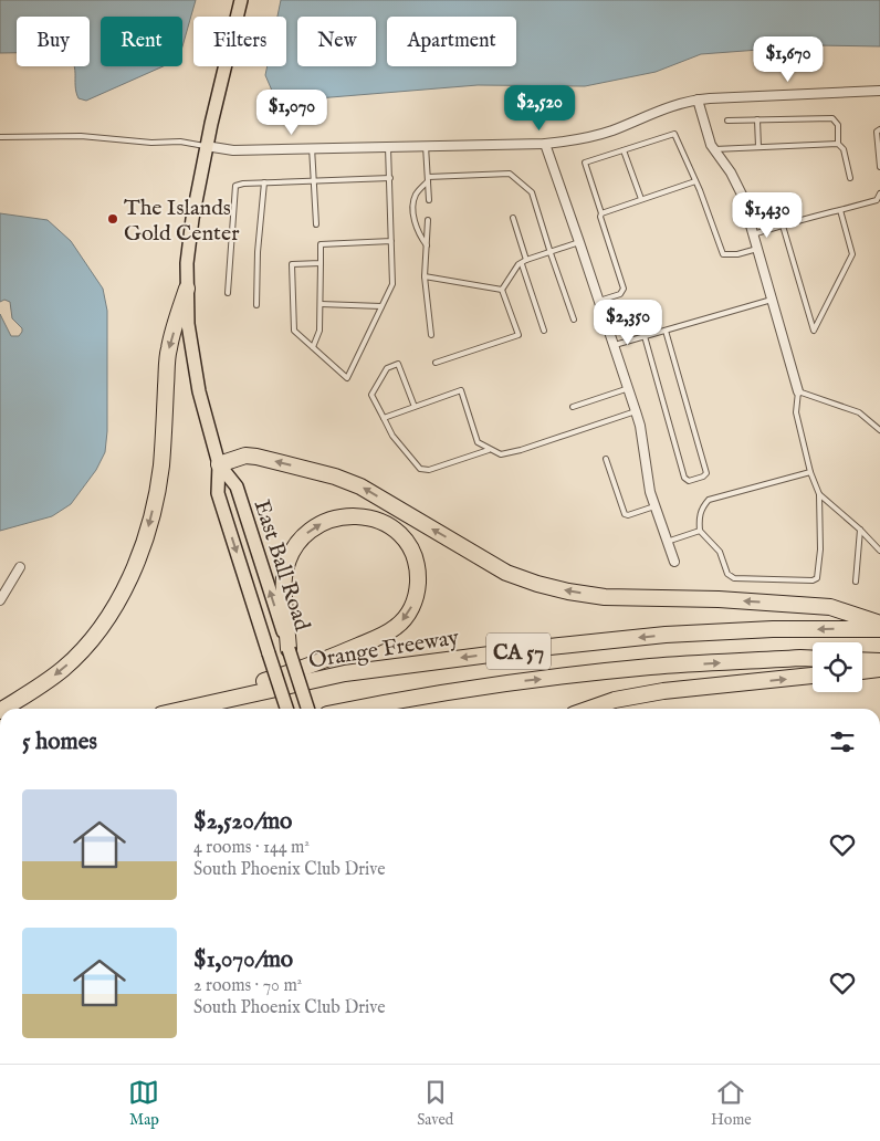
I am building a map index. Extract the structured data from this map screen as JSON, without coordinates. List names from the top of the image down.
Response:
{
  "streets": {
    "highway": ["Orange Freeway", "CA 57"],
    "main road": ["East Ball Road"]
  },
  "places": ["The Islands Gold Center"],
  "page": {
    "chip": [
      "Buy",
      "Rent",
      "Filters",
      "New",
      "Apartment"
    ],
    "price": [
      "$1,670",
      "$2,520",
      "$1,070",
      "$1,430",
      "$2,350"
    ],
    "heading": "5 homes",
    "list": [
      {
        "name": "$2,520/mo",
        "note": "4 rooms · 144 m² · South Phoenix Club Drive"
      },
      {
        "name": "$1,070/mo",
        "note": "2 rooms · 70 m² · South Phoenix Club Drive"
      }
    ],
    "tabs": ["Map", "Saved", "Home"]
  }
}
